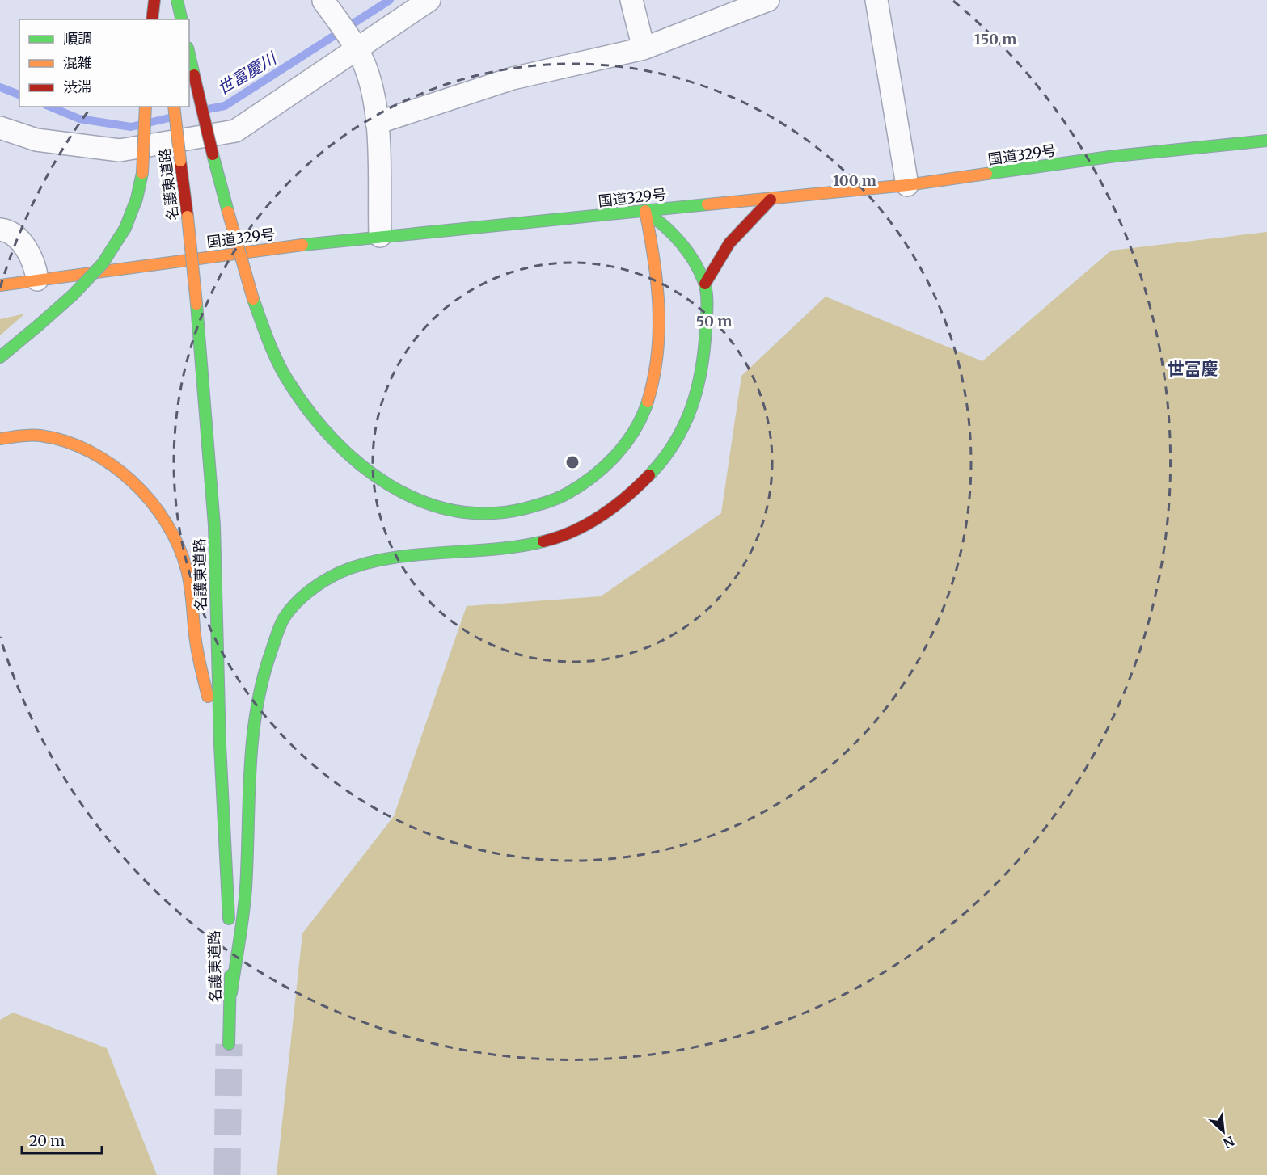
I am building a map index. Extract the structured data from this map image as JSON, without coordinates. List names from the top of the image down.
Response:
{
  "streets": {
    "highway": ["国道329号", "名護東道路"]
  },
  "districts": ["世冨慶"],
  "water": ["世富慶川"],
  "legend": ["順調", "混雑", "渋滞"],
  "scale_bar": "20 m",
  "north": "bottom right",
  "rings": ["150 m", "100 m", "50 m"]
}
